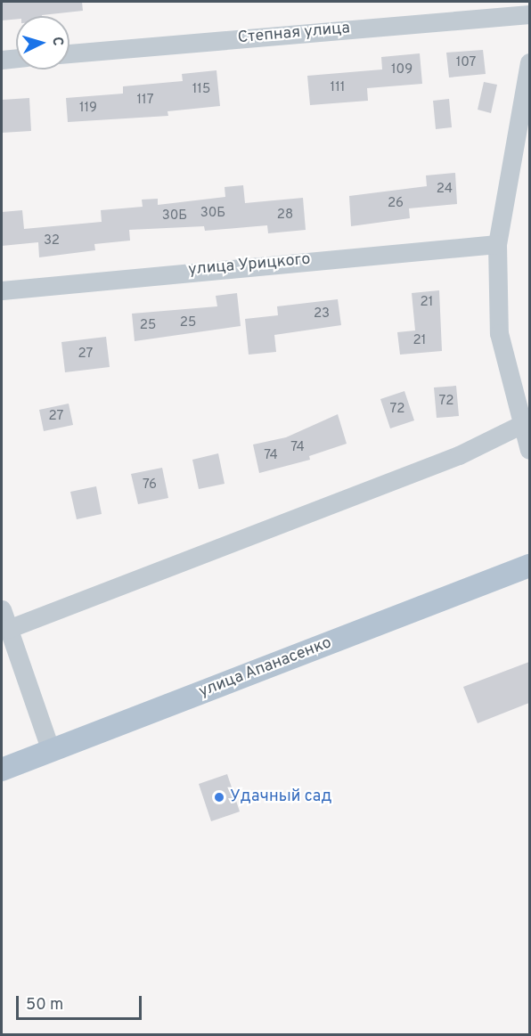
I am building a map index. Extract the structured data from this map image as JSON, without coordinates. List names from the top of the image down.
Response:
{
  "streets": {
    "main road": ["улица Апанасенко"],
    "street": ["Степная улица", "улица Урицкого"]
  },
  "places": ["Удачный сад"],
  "house_numbers": [
    "107",
    "109",
    "111",
    "115",
    "117",
    "119",
    "24",
    "26",
    "30Б",
    "28",
    "30Б",
    "32",
    "21",
    "23",
    "25",
    "25",
    "21",
    "27",
    "72",
    "72",
    "27",
    "74",
    "74",
    "76"
  ],
  "scale_bar": "50 m",
  "north": "right"
}
